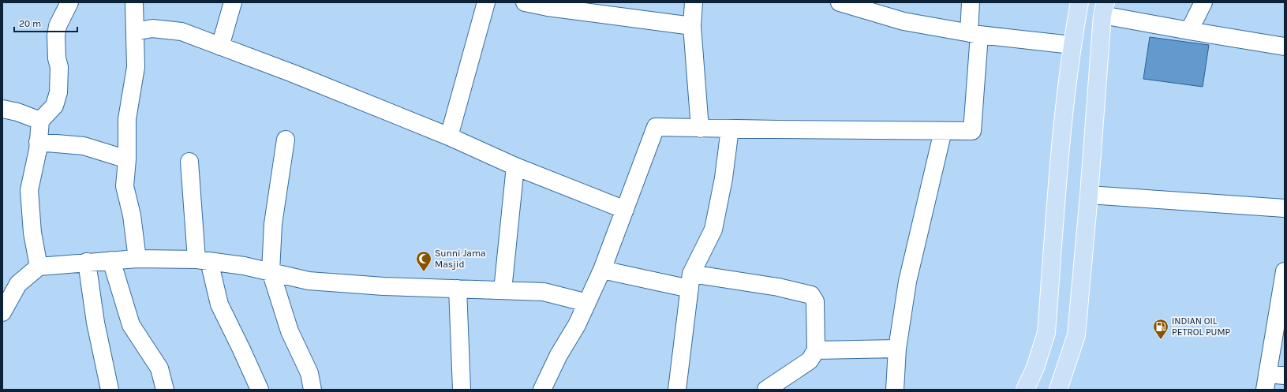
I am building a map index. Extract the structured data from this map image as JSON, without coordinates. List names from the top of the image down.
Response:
{
  "places": {
    "mosque": ["Sunni Jama Masjid"],
    "fuel station": ["INDIAN OIL PETROL PUMP"]
  },
  "scale_bar": "20 m"
}
